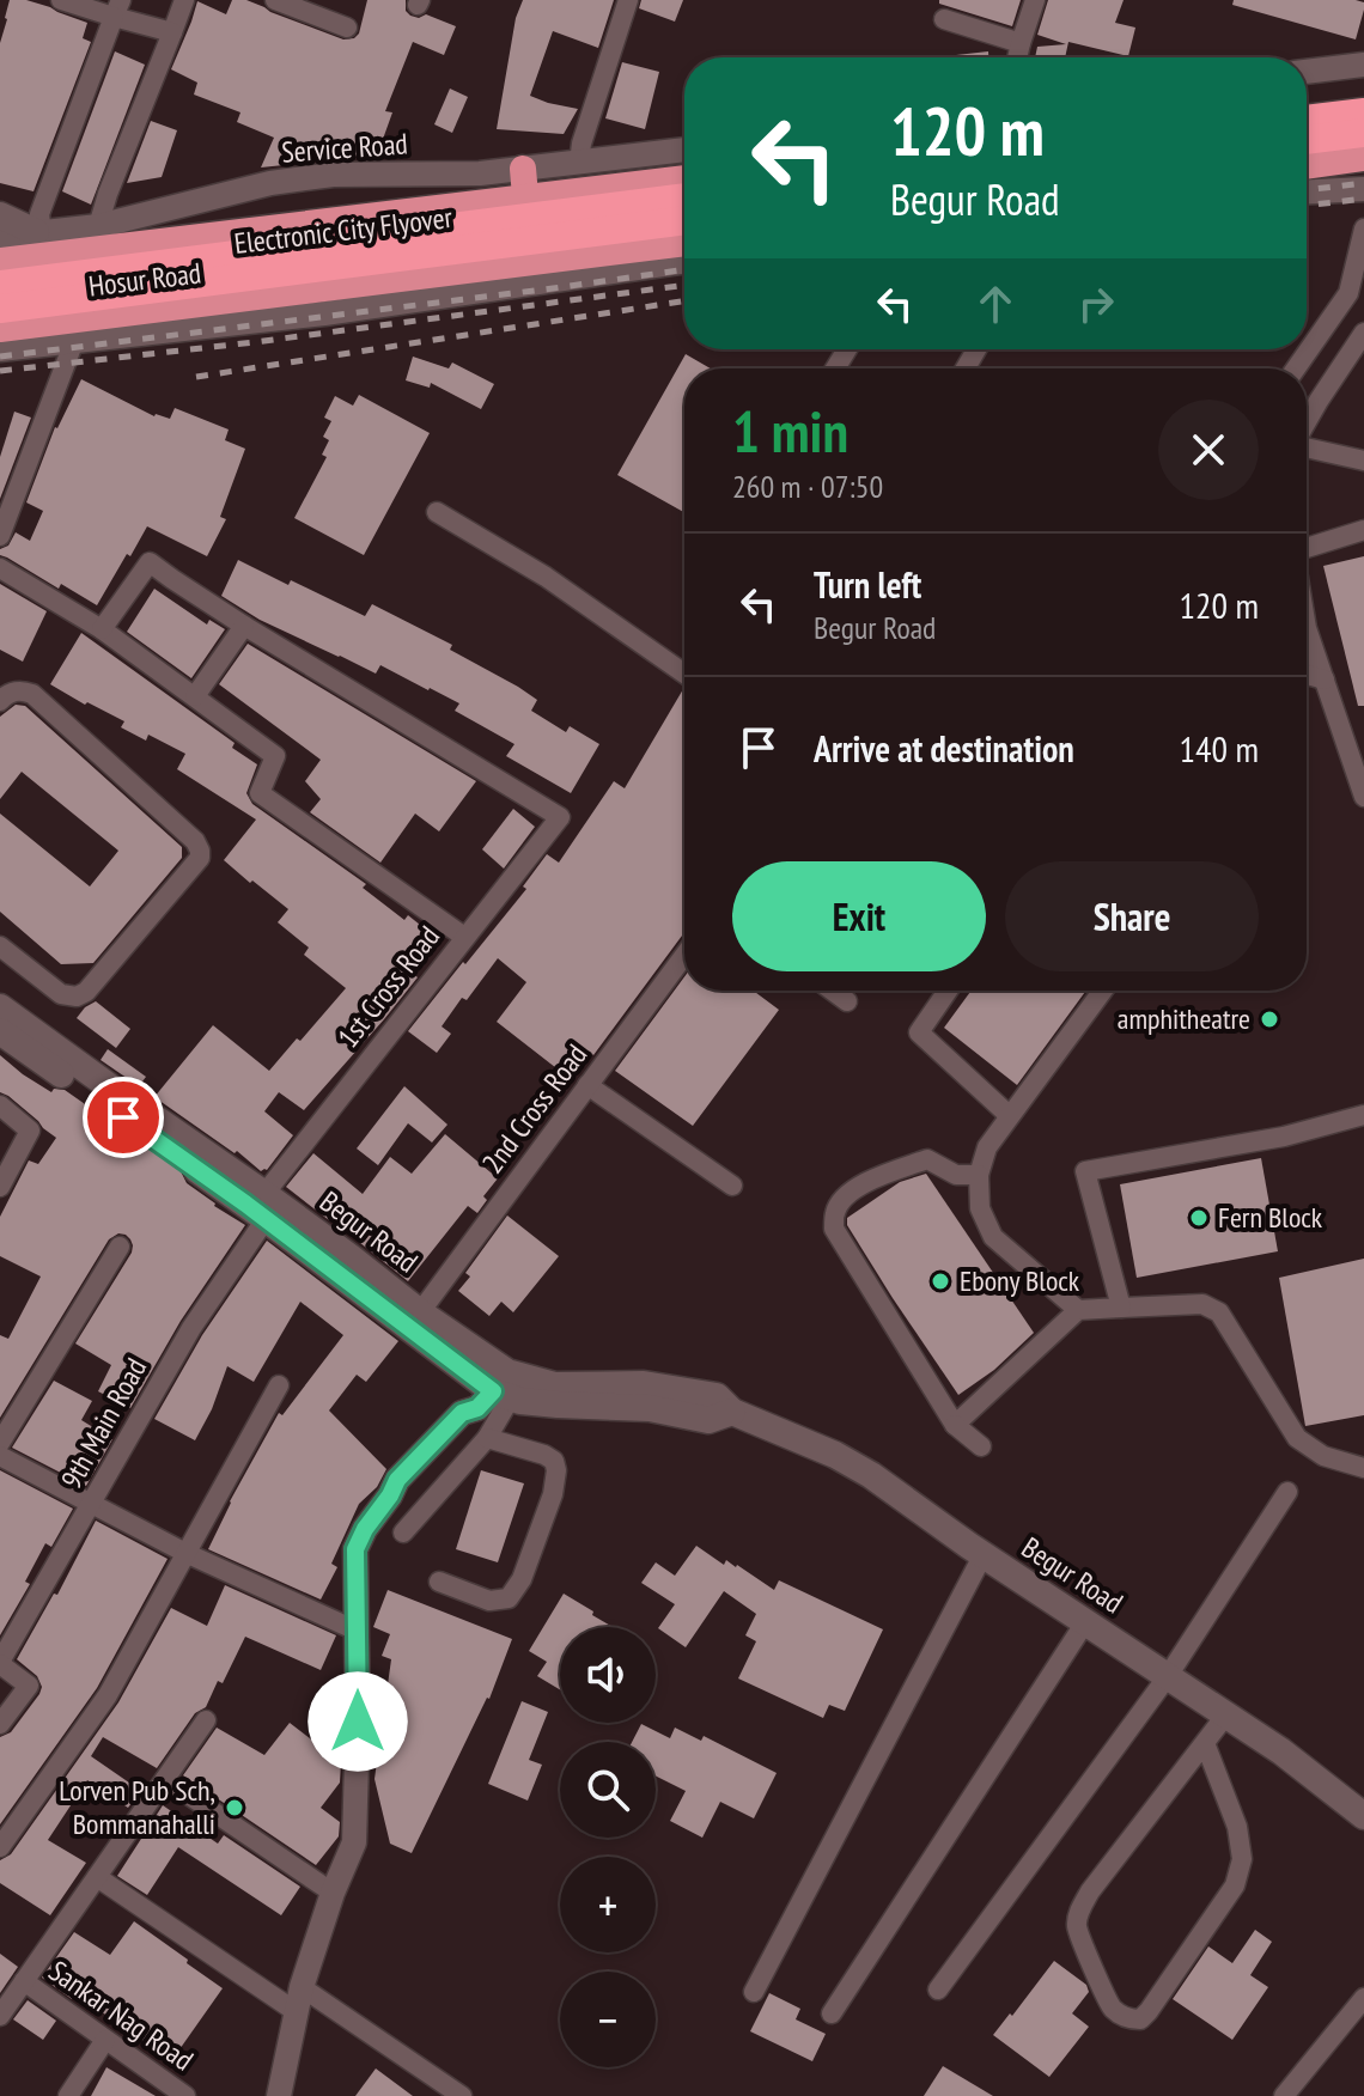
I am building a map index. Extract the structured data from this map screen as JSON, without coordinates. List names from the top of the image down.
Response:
{
  "streets": {
    "highway": ["Electronic City Flyover", "Hosur Road"],
    "main road": ["Begur Road"],
    "street": [
      "Service Road",
      "1st Cross Road",
      "2nd Cross Road",
      "9th Main Road",
      "Sankar Nag Road"
    ]
  },
  "crossings": [
    ["1st Cross Road", "Begur Road"],
    ["1st Cross Road", "9th Main Road"],
    ["2nd Cross Road", "Begur Road"],
    ["Begur Road", "9th Main Road"]
  ],
  "places": [
    "amphitheatre",
    "Fern Block",
    "Ebony Block",
    "Lorven Pub Sch, Bommanahalli"
  ],
  "page": {
    "turn": ["120 m", "Begur Road"],
    "heading": ["1 min", "260 m · 07:50"],
    "list": [
      {
        "name": "Turn left",
        "note": "Begur Road",
        "value": "120 m"
      },
      {
        "name": "Arrive at destination",
        "value": "140 m"
      }
    ],
    "buttons": ["Exit", "Share"],
    "map_buttons": ["+", "−"]
  }
}
